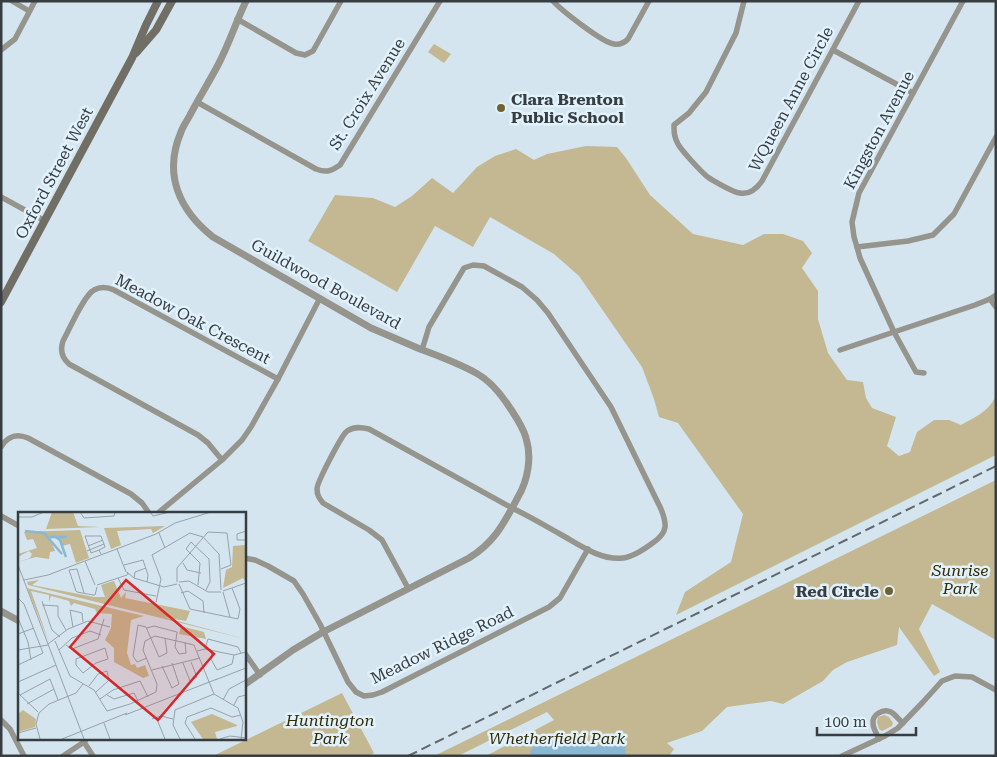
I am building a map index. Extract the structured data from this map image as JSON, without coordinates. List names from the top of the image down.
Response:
{
  "streets": {
    "main road": ["Oxford Street West"],
    "street": [
      "St. Croix Avenue",
      "WQueen Anne Circle",
      "Kingston Avenue",
      "Guildwood Boulevard",
      "Meadow Oak Crescent",
      "Meadow Ridge Road"
    ]
  },
  "crossings": [
    ["St. Croix Avenue", "Guildwood Boulevard"],
    ["Guildwood Boulevard", "Meadow Ridge Road"]
  ],
  "parks": ["Sunrise Park", "Huntington Park", "Whetherfield Park"],
  "places": ["Clara Brenton Public School", "Red Circle"],
  "scale_bar": "100 m"
}
